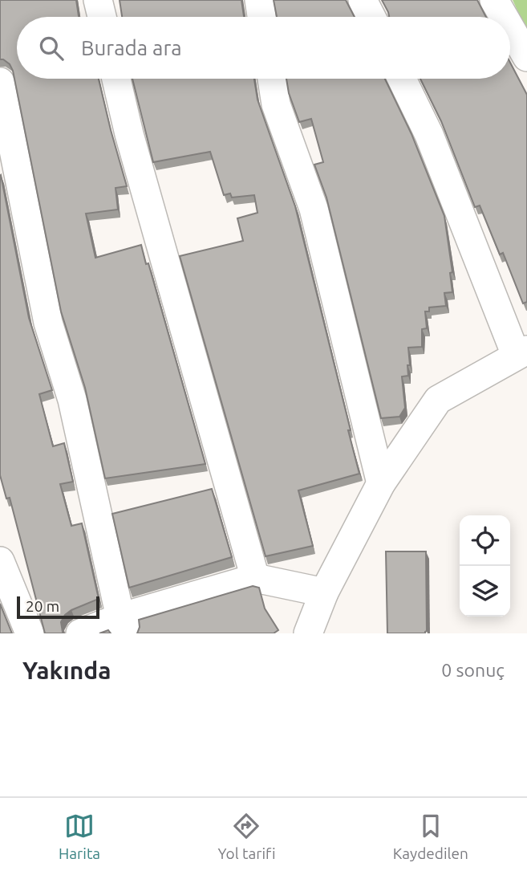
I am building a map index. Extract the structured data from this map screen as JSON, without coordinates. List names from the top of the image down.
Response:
{
  "scale_bar": "20 m",
  "page": {
    "search": "Burada ara",
    "scale": "20 m",
    "heading": ["Yakında", "0 sonuç"],
    "nav": ["Harita", "Yol tarifi", "Kaydedilen"]
  }
}
